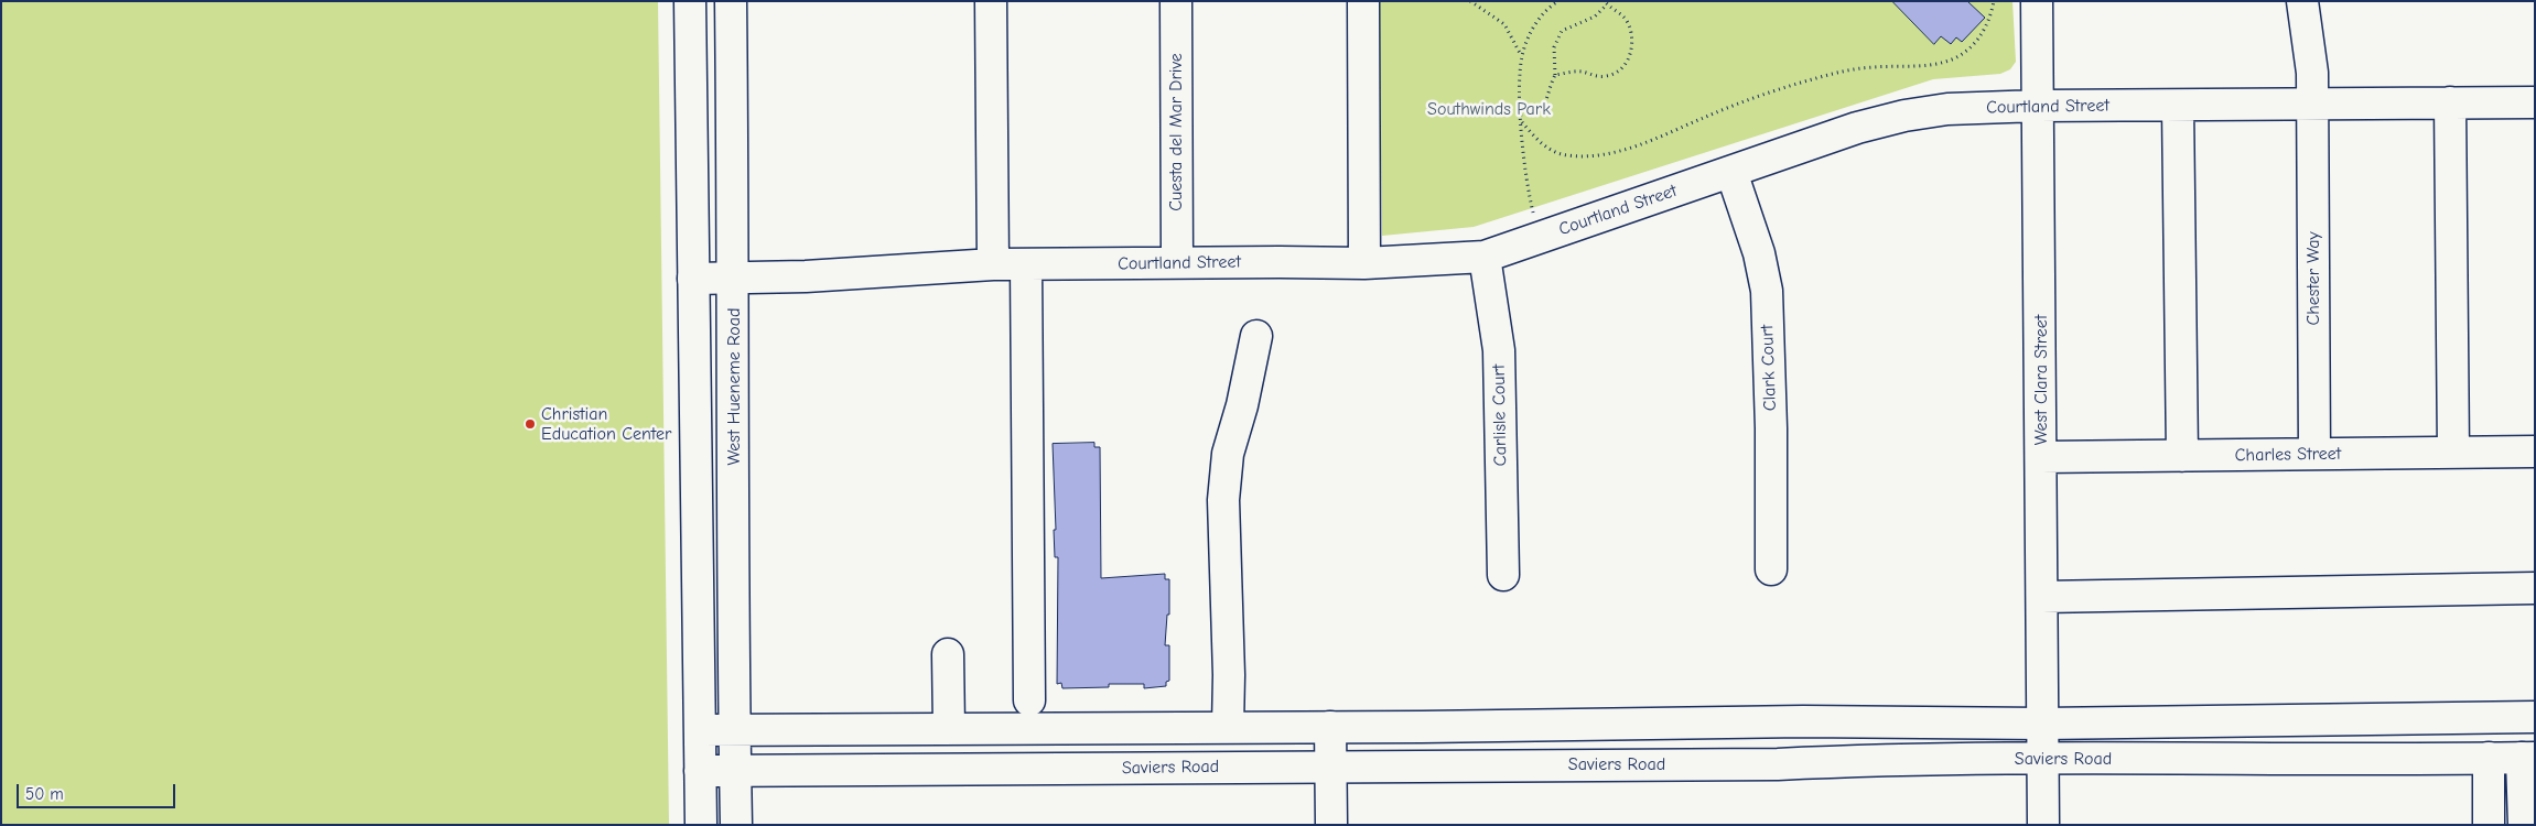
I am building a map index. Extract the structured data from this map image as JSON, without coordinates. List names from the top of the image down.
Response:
{
  "streets": {
    "main road": [
      "Courtland Street",
      "Cuesta del Mar Drive",
      "Chester Way",
      "Clark Court",
      "West Clara Street",
      "West Hueneme Road",
      "Carlisle Court",
      "Charles Street",
      "Saviers Road"
    ]
  },
  "crossings": [
    ["Courtland Street", "Cuesta del Mar Drive"],
    ["Courtland Street", "Chester Way"],
    ["Courtland Street", "Clark Court"],
    ["Courtland Street", "West Clara Street"],
    ["Courtland Street", "West Hueneme Road"],
    ["Courtland Street", "Carlisle Court"],
    ["Chester Way", "Charles Street"],
    ["West Clara Street", "Charles Street"],
    ["West Clara Street", "Saviers Road"],
    ["West Hueneme Road", "Saviers Road"]
  ],
  "parks": ["Southwinds Park"],
  "places": ["Christian Education Center"],
  "scale_bar": "50 m"
}
